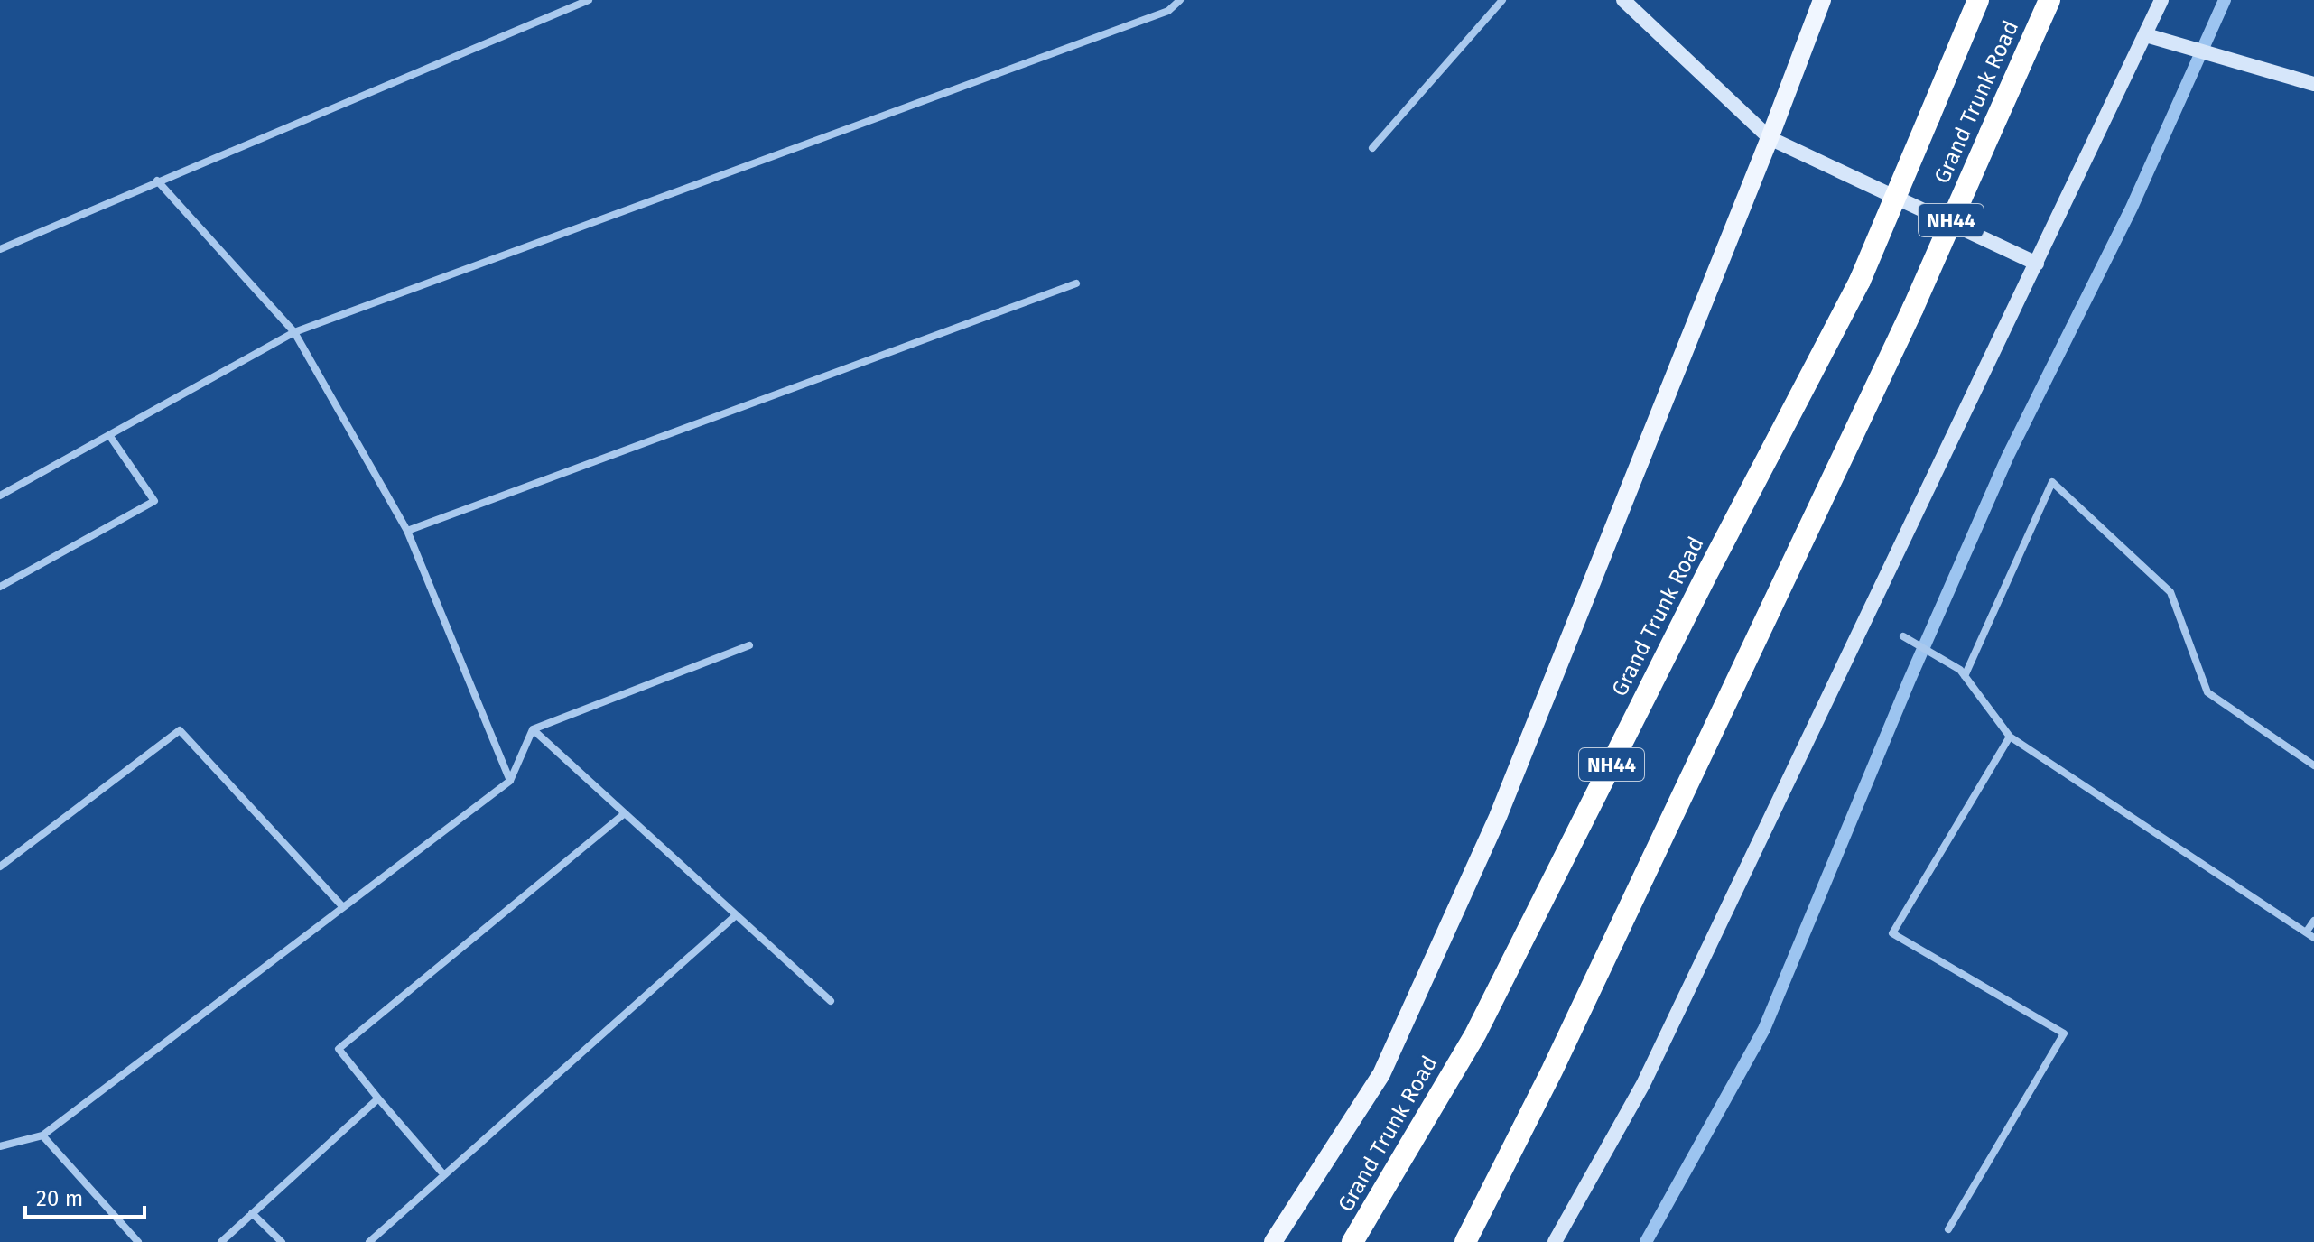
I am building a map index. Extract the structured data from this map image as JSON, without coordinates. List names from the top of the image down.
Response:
{
  "streets": {
    "highway": ["Grand Trunk Road", "NH44"]
  },
  "scale_bar": "20 m"
}
